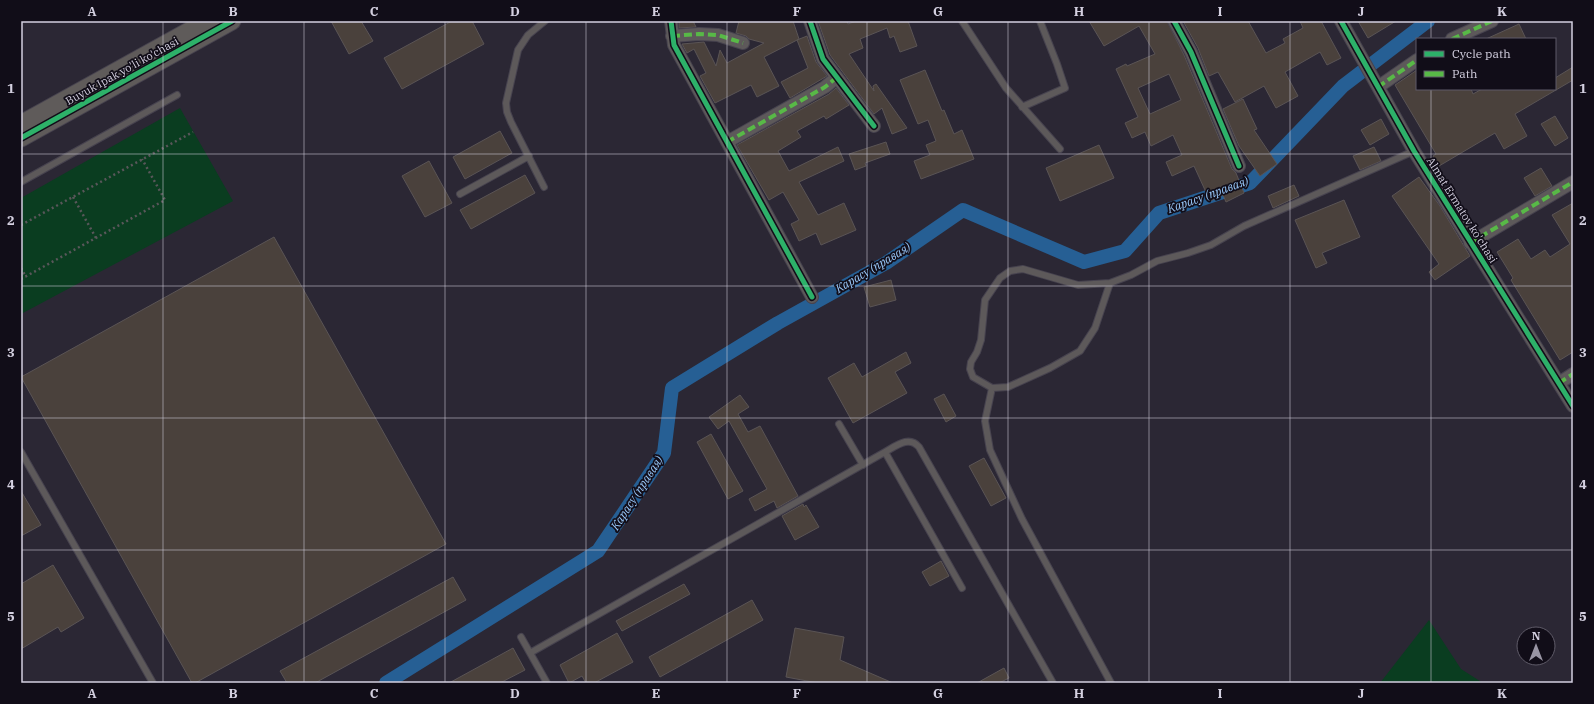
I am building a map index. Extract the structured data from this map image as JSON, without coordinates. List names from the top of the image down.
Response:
{
  "streets": {
    "street": ["Buyuk Ipak yo'li ko'chasi", "Almat Ermatov ko'chasi"]
  },
  "water": ["Карасу (правая)"],
  "legend": ["Cycle path", "Path"],
  "north": "top",
  "grid": {
    "columns": [
      "A",
      "B",
      "C",
      "D",
      "E",
      "F",
      "G",
      "H",
      "I",
      "J",
      "K"
    ],
    "rows": [
      "1",
      "2",
      "3",
      "4",
      "5"
    ]
  }
}
